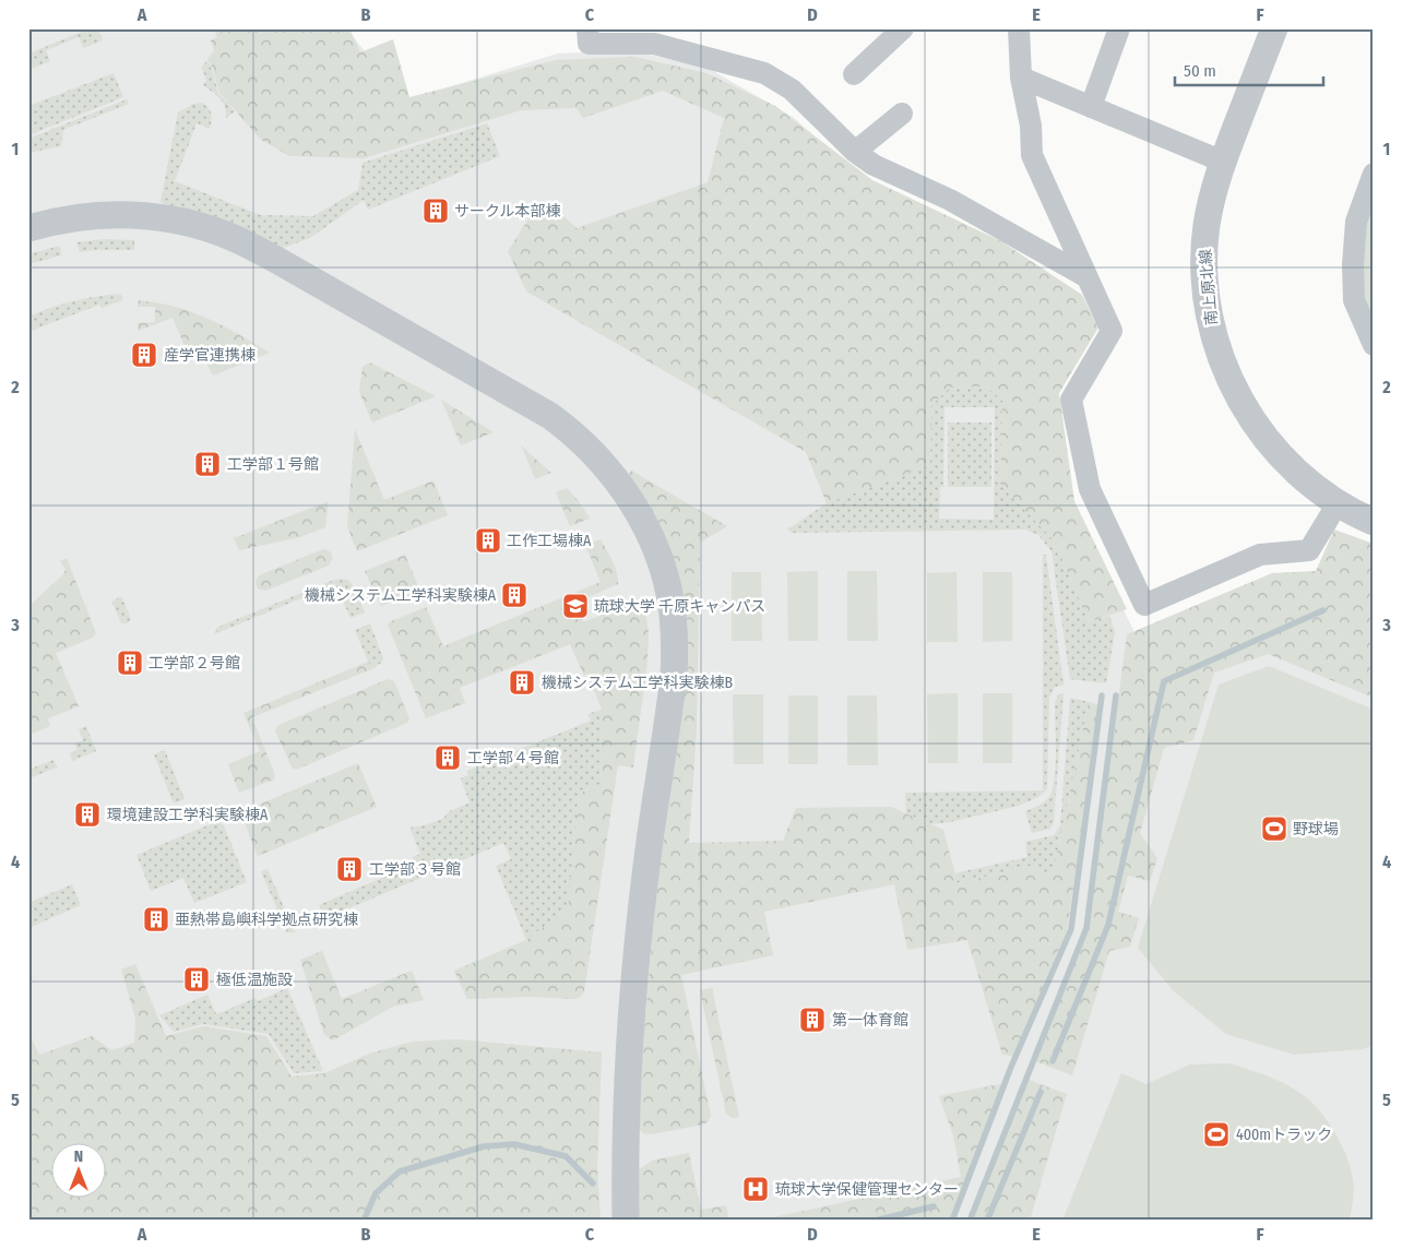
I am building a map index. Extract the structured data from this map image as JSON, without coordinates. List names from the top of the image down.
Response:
{
  "streets": {
    "street": ["南上原北線"]
  },
  "places": {
    "building": [
      "サークル本部棟",
      "産学官連携棟",
      "工学部１号館",
      "工作工場棟A",
      "機械システム工学科実験棟A",
      "工学部２号館",
      "機械システム工学科実験棟B",
      "工学部４号館",
      "環境建設工学科実験棟A",
      "工学部３号館",
      "亜熱帯島嶼科学拠点研究棟",
      "極低温施設",
      "第一体育館"
    ],
    "school or university": ["琉球大学 千原キャンパス"],
    "sports": ["野球場", "400mトラック"],
    "hospital": ["琉球大学保健管理センター"]
  },
  "scale_bar": "50 m",
  "north": "top",
  "grid": {
    "columns": [
      "A",
      "B",
      "C",
      "D",
      "E",
      "F"
    ],
    "rows": [
      "1",
      "2",
      "3",
      "4",
      "5"
    ]
  }
}
